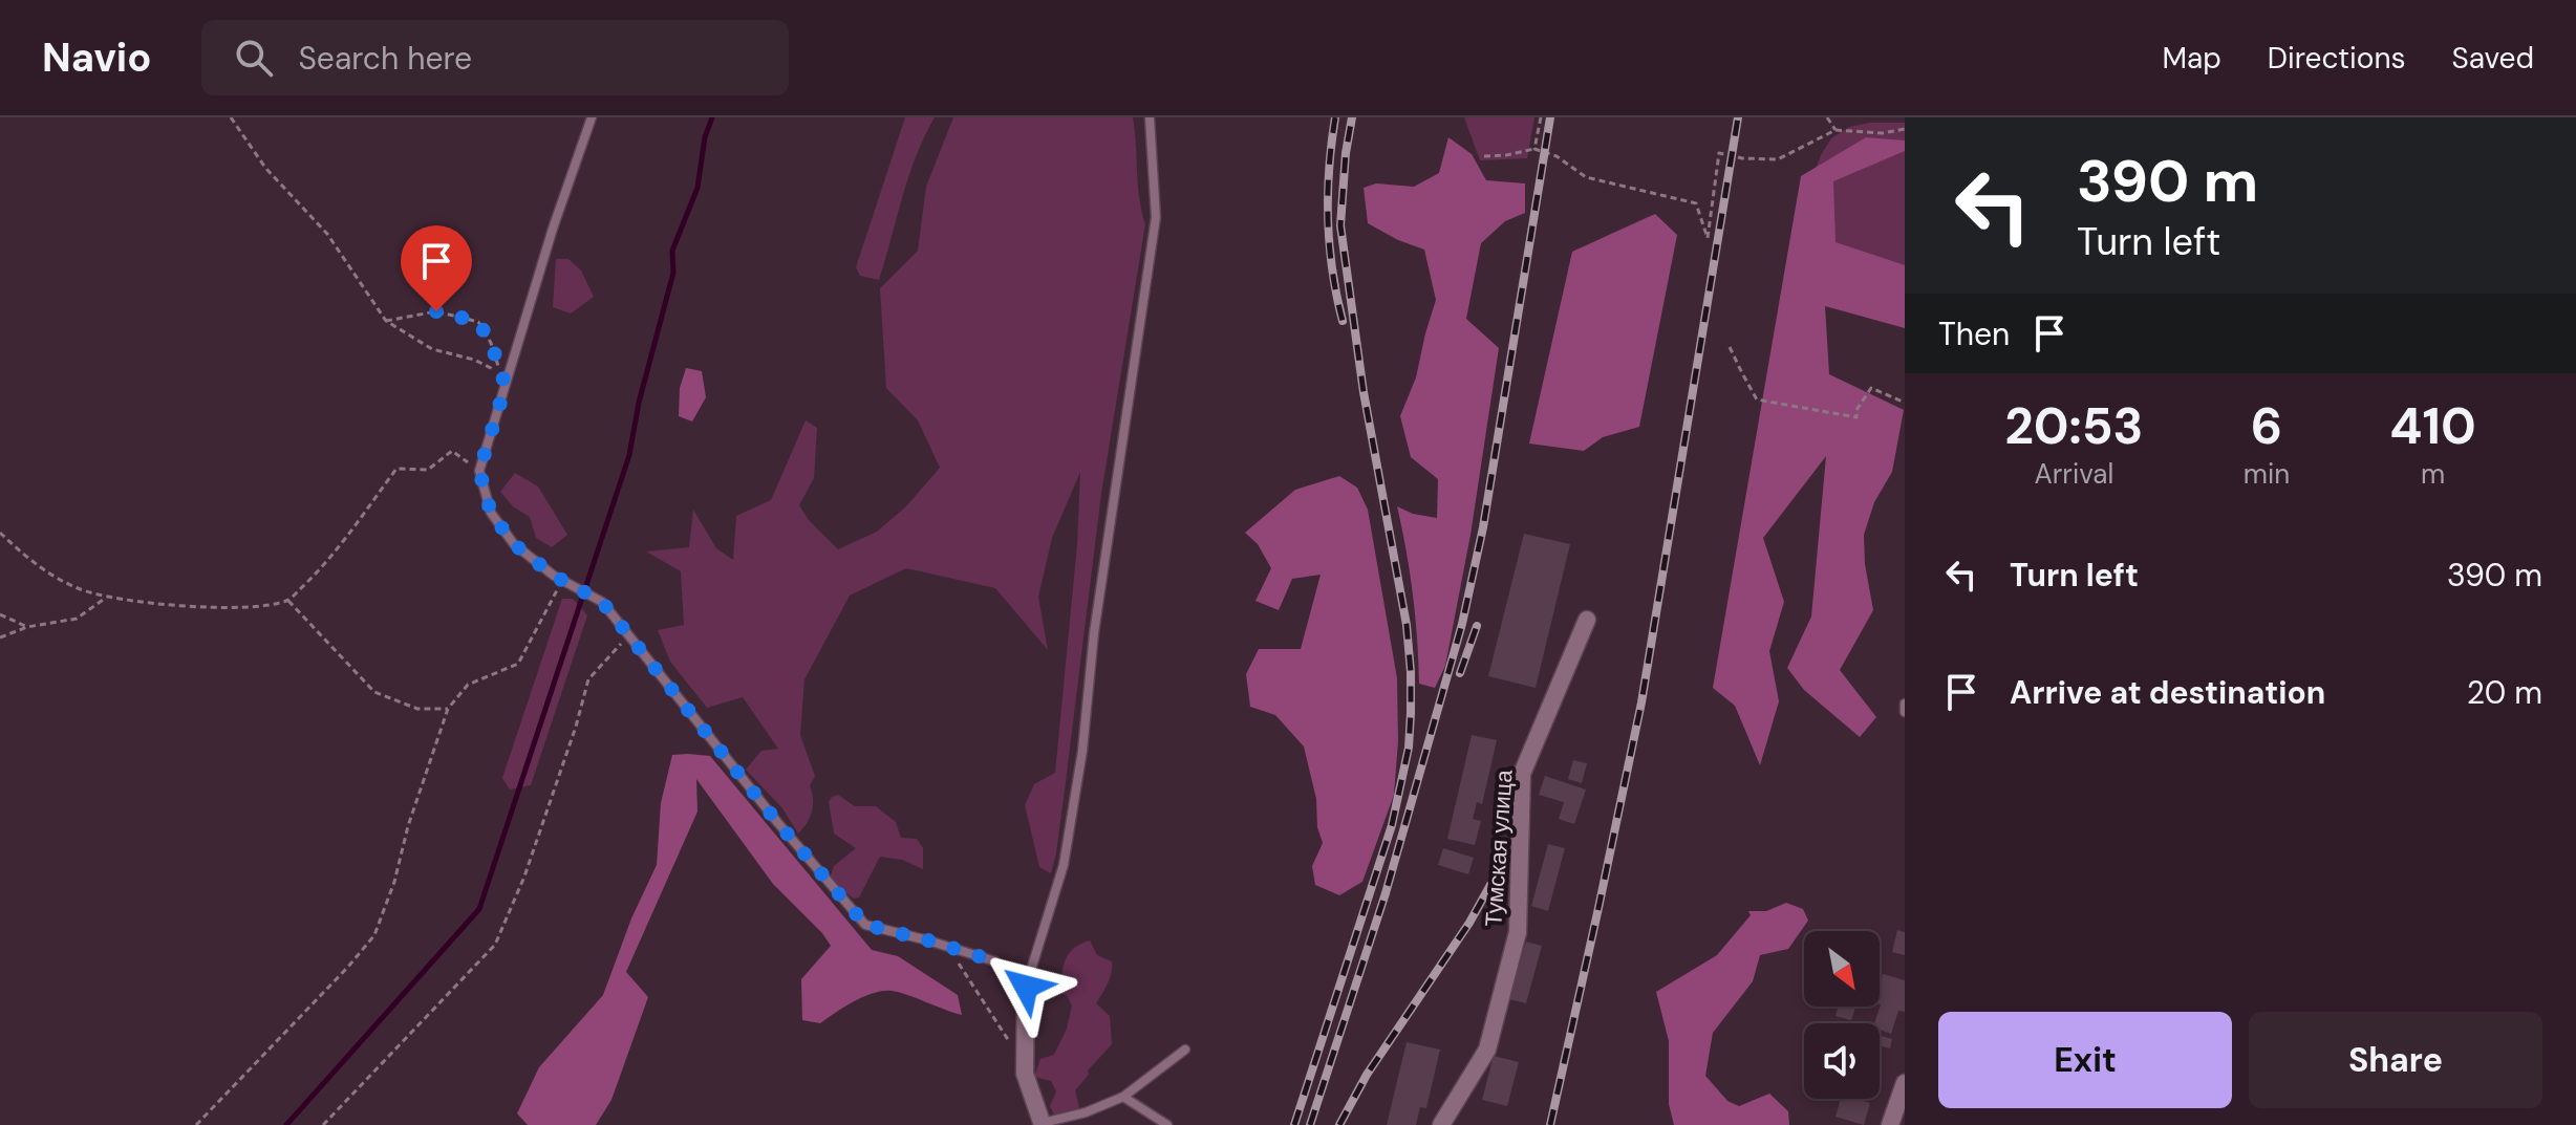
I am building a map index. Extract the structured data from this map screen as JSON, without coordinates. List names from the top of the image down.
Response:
{
  "streets": {
    "street": ["Тумская улица"]
  },
  "north": "bottom right",
  "page": {
    "header": "Navio",
    "search": "Search here",
    "nav": ["Map", "Directions", "Saved"],
    "turn": ["390 m", "Turn left"],
    "then": "Then",
    "eta": [
      "20:53",
      "Arrival",
      "6",
      "min",
      "410",
      "m"
    ],
    "list": [
      {
        "name": "Turn left",
        "value": "390 m"
      },
      {
        "name": "Arrive at destination",
        "value": "20 m"
      }
    ],
    "buttons": ["Exit", "Share"]
  }
}
